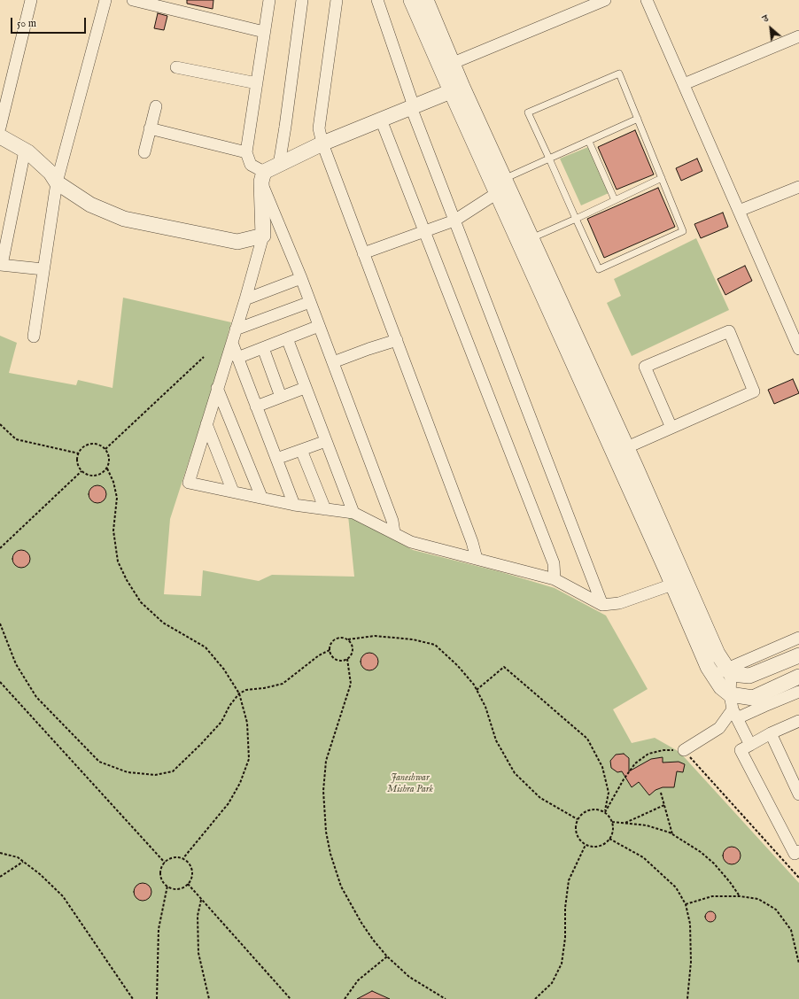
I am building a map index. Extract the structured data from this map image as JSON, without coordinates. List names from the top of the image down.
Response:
{
  "parks": ["Janeshwar Mishra Park"],
  "scale_bar": "50 m",
  "north": "top left"
}
